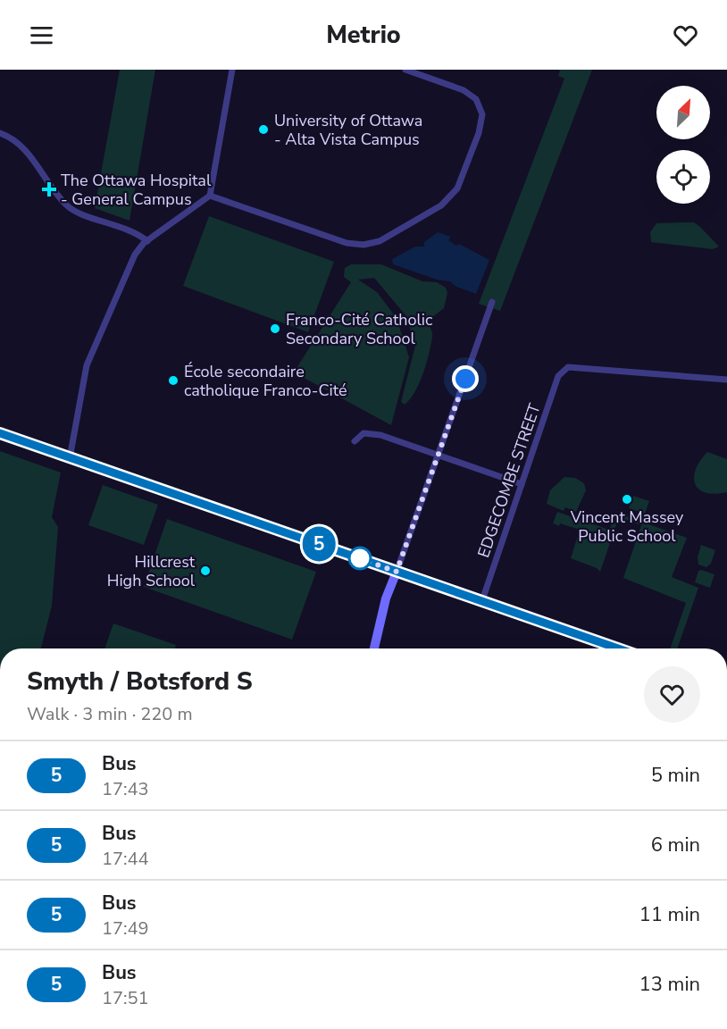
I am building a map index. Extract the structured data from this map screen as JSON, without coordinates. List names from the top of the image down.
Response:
{
  "streets": {
    "street": ["EDGECOMBE STREET"]
  },
  "places": {
    "other": [
      "University of Ottawa - Alta Vista Campus",
      "Franco-Cité Catholic Secondary School",
      "École secondaire catholique Franco-Cité",
      "Vincent Massey Public School",
      "Hillcrest High School"
    ],
    "health": ["The Ottawa Hospital - General Campus"]
  },
  "lines": ["bus line 5"],
  "north": "top right",
  "page": {
    "header": "Metrio",
    "on_map": "5",
    "heading": ["Smyth / Botsford S", "Walk · 3 min · 220 m"],
    "list": [
      {
        "mark": "5",
        "name": "Bus",
        "note": "17:43",
        "value": "5 min"
      },
      {
        "mark": "5",
        "name": "Bus",
        "note": "17:44",
        "value": "6 min"
      },
      {
        "mark": "5",
        "name": "Bus",
        "note": "17:49",
        "value": "11 min"
      },
      {
        "mark": "5",
        "name": "Bus",
        "note": "17:51",
        "value": "13 min"
      }
    ]
  }
}
